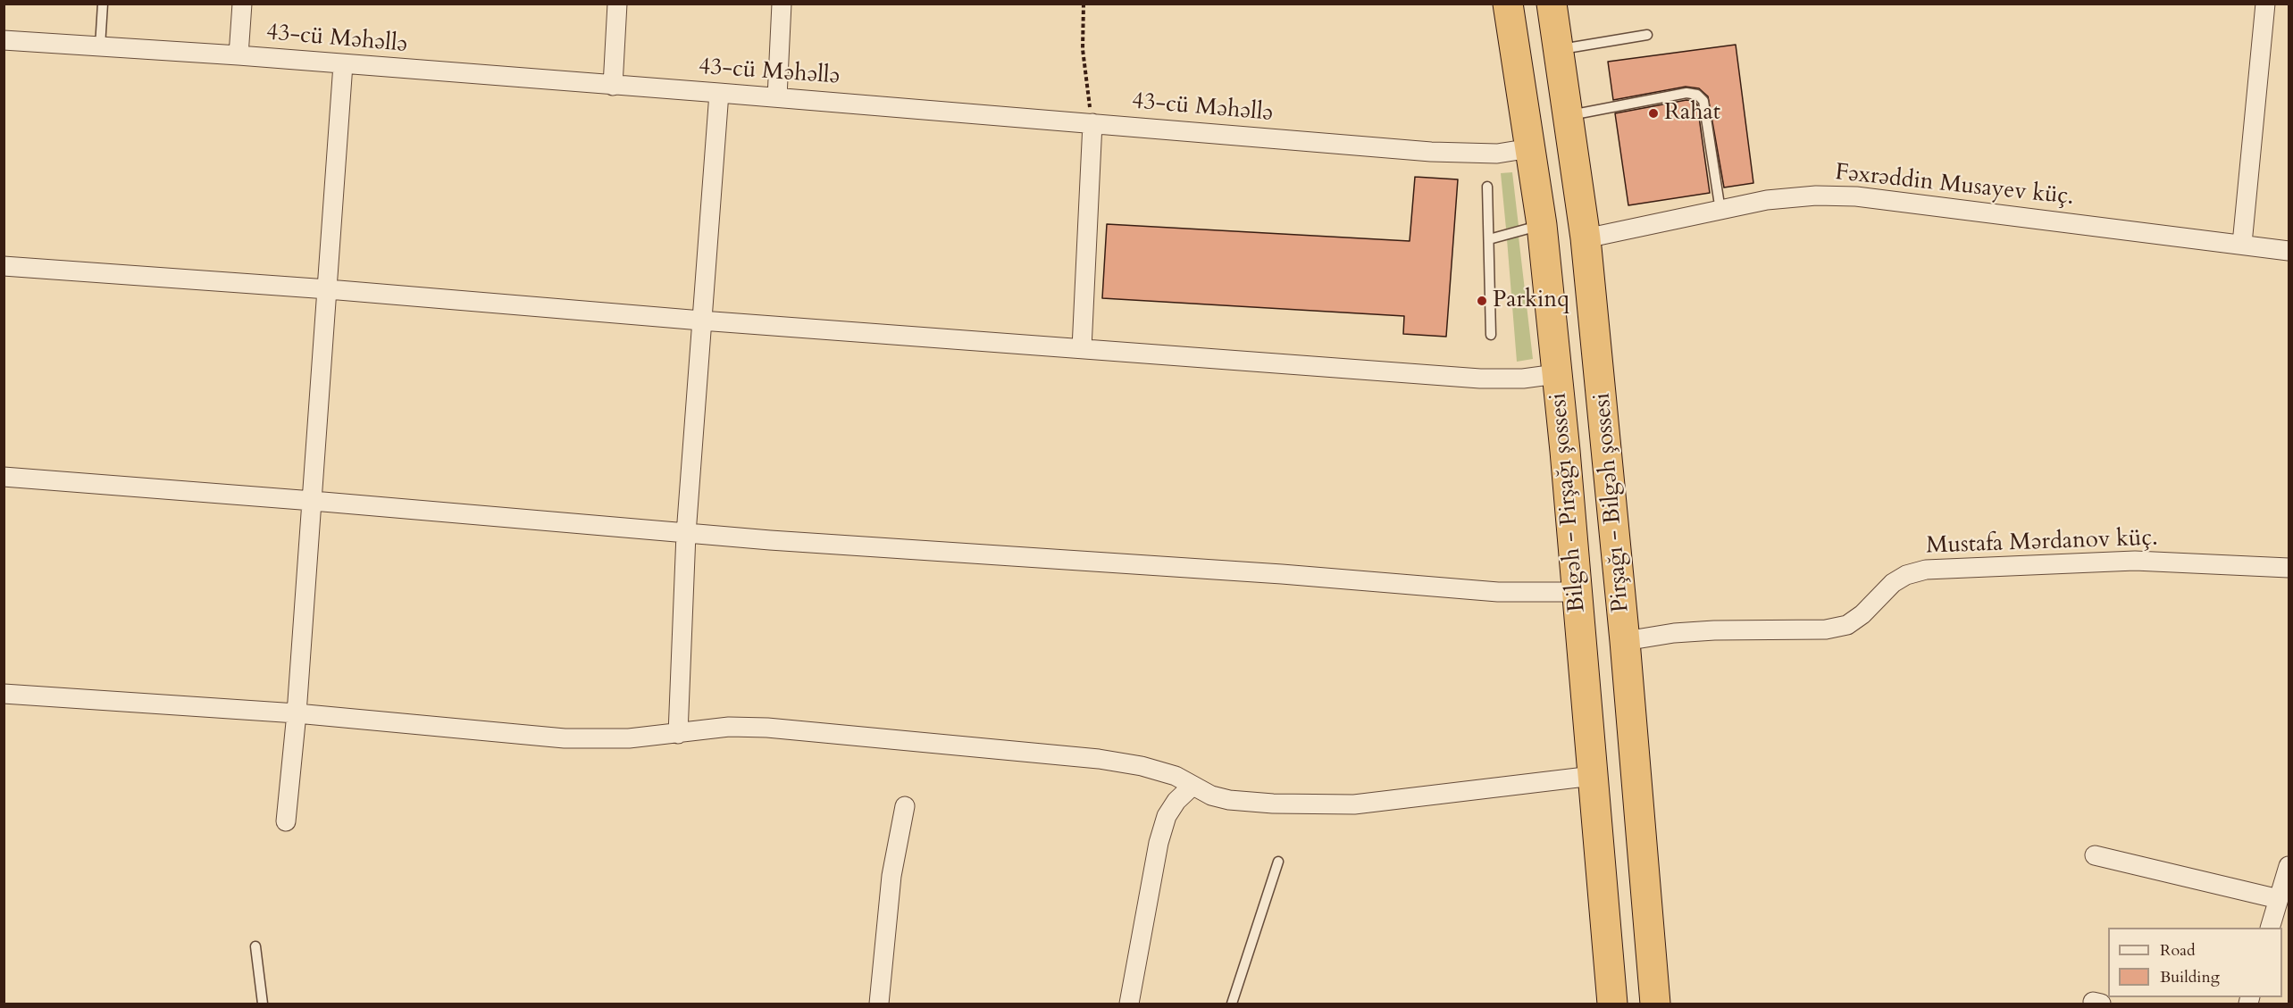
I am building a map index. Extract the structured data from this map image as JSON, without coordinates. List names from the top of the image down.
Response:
{
  "streets": {
    "highway": ["Bilgəh - Pirşağı şossesi", "Pirşağı - Bilgəh şossesi"],
    "street": ["43-cü Məhəllə", "Fəxrəddin Musayev küç.", "Mustafa Mərdanov küç."]
  },
  "crossings": [
    ["43-cü Məhəllə", "Bilgəh - Pirşağı şossesi"],
    ["Fəxrəddin Musayev küç.", "Pirşağı - Bilgəh şossesi"],
    ["Pirşağı - Bilgəh şossesi", "Mustafa Mərdanov küç."]
  ],
  "places": ["Rahat", "Parkinq"],
  "legend": ["Road", "Building"]
}
